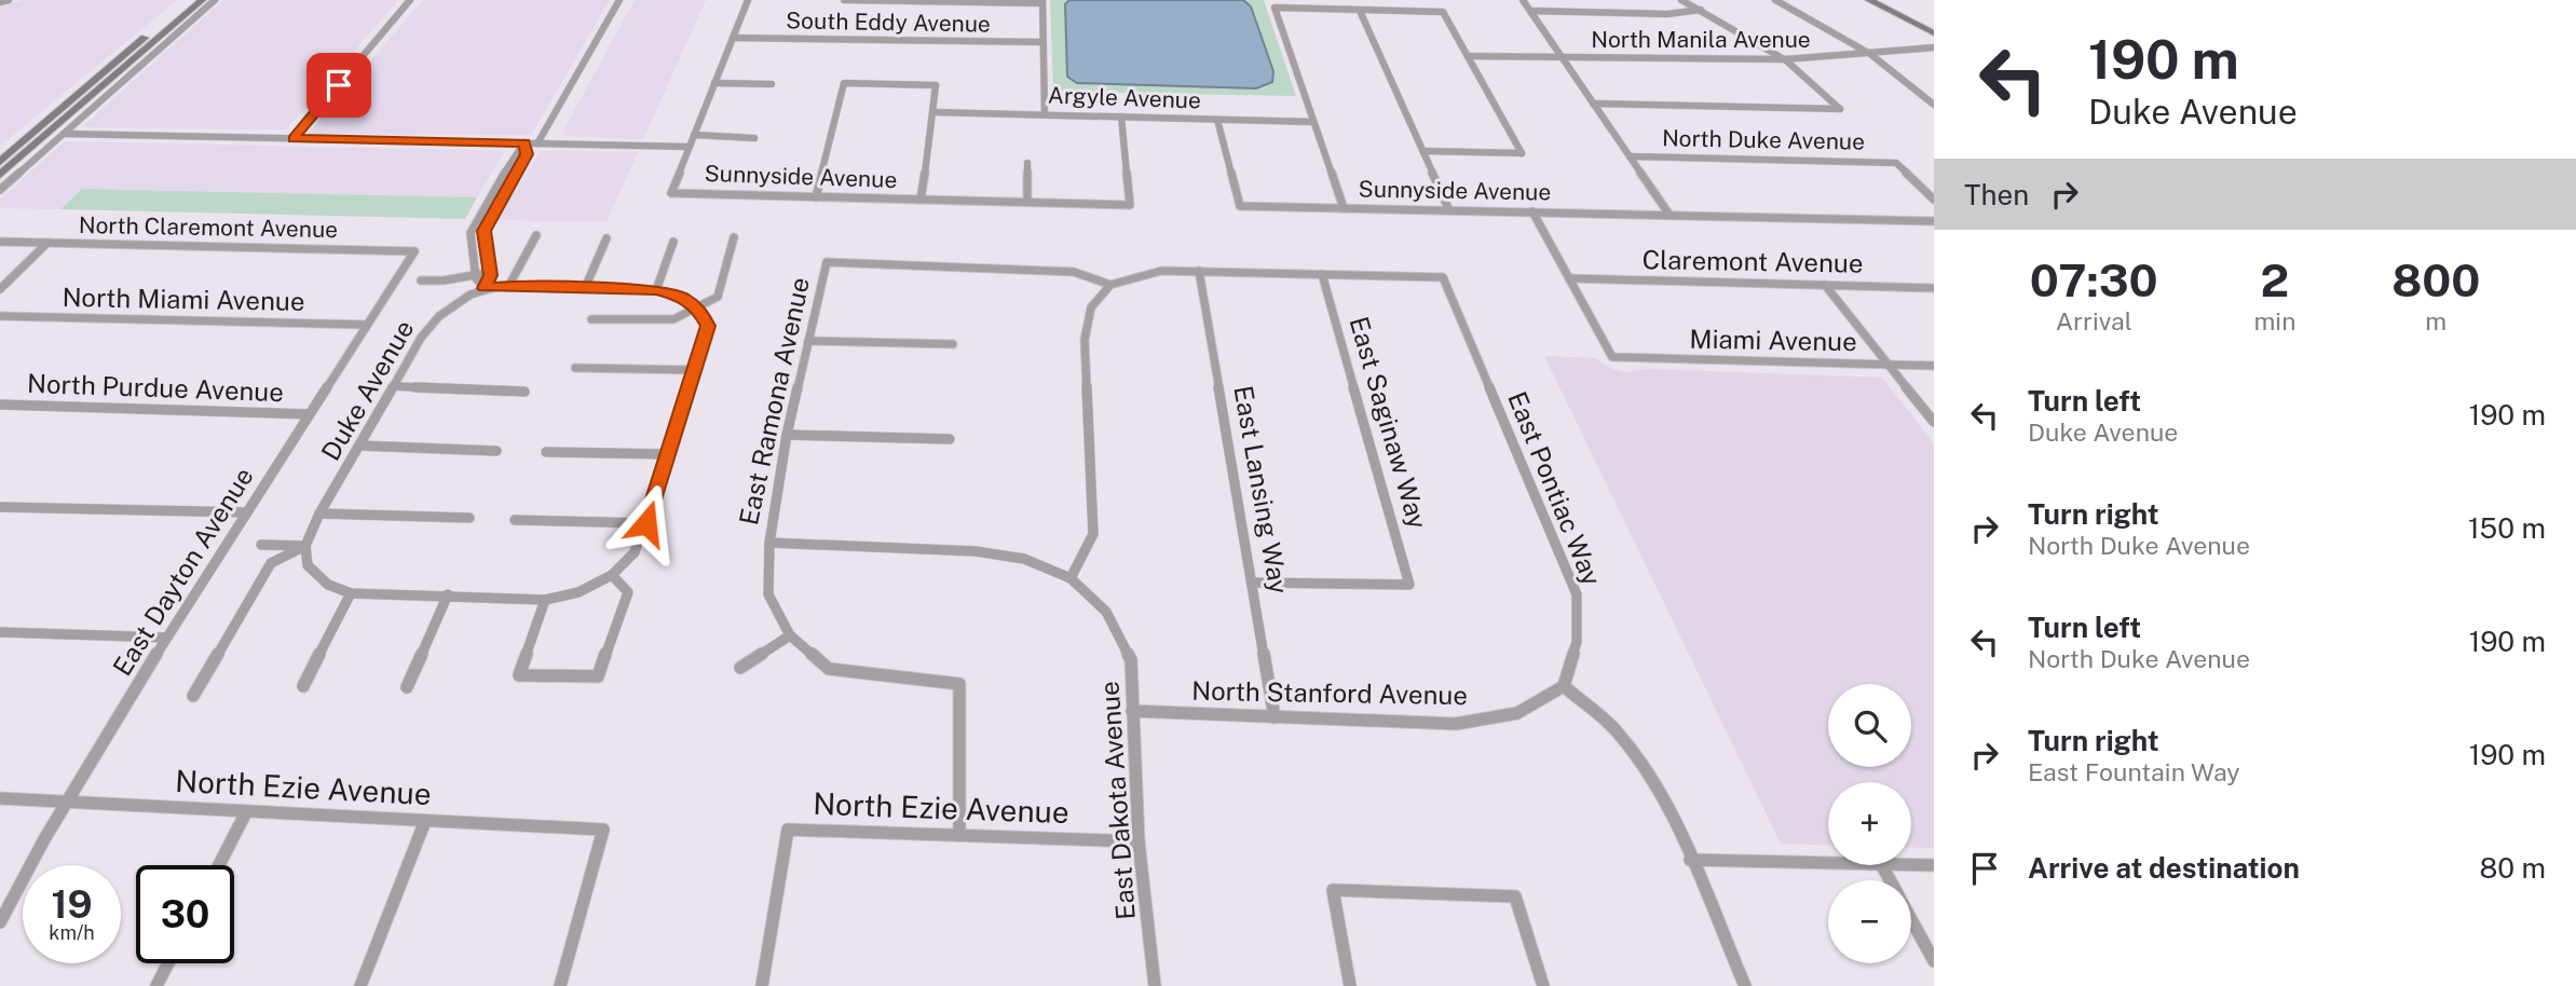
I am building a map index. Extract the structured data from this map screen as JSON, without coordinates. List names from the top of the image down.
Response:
{
  "streets": {
    "street": [
      "South Eddy Avenue",
      "North Manila Avenue",
      "Argyle Avenue",
      "North Duke Avenue",
      "Sunnyside Avenue",
      "North Claremont Avenue",
      "Claremont Avenue",
      "North Miami Avenue",
      "Miami Avenue",
      "North Purdue Avenue",
      "Duke Avenue",
      "East Ramona Avenue",
      "East Saginaw Way",
      "East Pontiac Way",
      "East Lansing Way",
      "East Dayton Avenue",
      "North Stanford Avenue",
      "North Ezie Avenue",
      "East Dakota Avenue"
    ]
  },
  "crossings": [
    ["Argyle Avenue", "Sunnyside Avenue"],
    ["North Claremont Avenue", "East Dayton Avenue"],
    ["Claremont Avenue", "Miami Avenue"],
    ["North Miami Avenue", "East Dayton Avenue"],
    ["North Purdue Avenue", "East Dayton Avenue"],
    ["East Ramona Avenue", "North Ezie Avenue"],
    ["East Ramona Avenue", "East Dakota Avenue"],
    ["East Saginaw Way", "East Lansing Way"],
    ["East Pontiac Way", "North Stanford Avenue"],
    ["East Lansing Way", "North Stanford Avenue"],
    ["East Dayton Avenue", "North Ezie Avenue"],
    ["North Stanford Avenue", "East Dakota Avenue"],
    ["North Ezie Avenue", "East Dakota Avenue"]
  ],
  "page": {
    "turn": ["190 m", "Duke Avenue"],
    "then": "Then",
    "eta": [
      "07:30",
      "Arrival",
      "2",
      "min",
      "800",
      "m"
    ],
    "list": [
      {
        "name": "Turn left",
        "note": "Duke Avenue",
        "value": "190 m"
      },
      {
        "name": "Turn right",
        "note": "North Duke Avenue",
        "value": "150 m"
      },
      {
        "name": "Turn left",
        "note": "North Duke Avenue",
        "value": "190 m"
      },
      {
        "name": "Turn right",
        "note": "East Fountain Way",
        "value": "190 m"
      },
      {
        "name": "Arrive at destination",
        "value": "80 m"
      }
    ],
    "map_buttons": ["+", "−"],
    "speed": "19 km/h",
    "limit": "30"
  }
}
